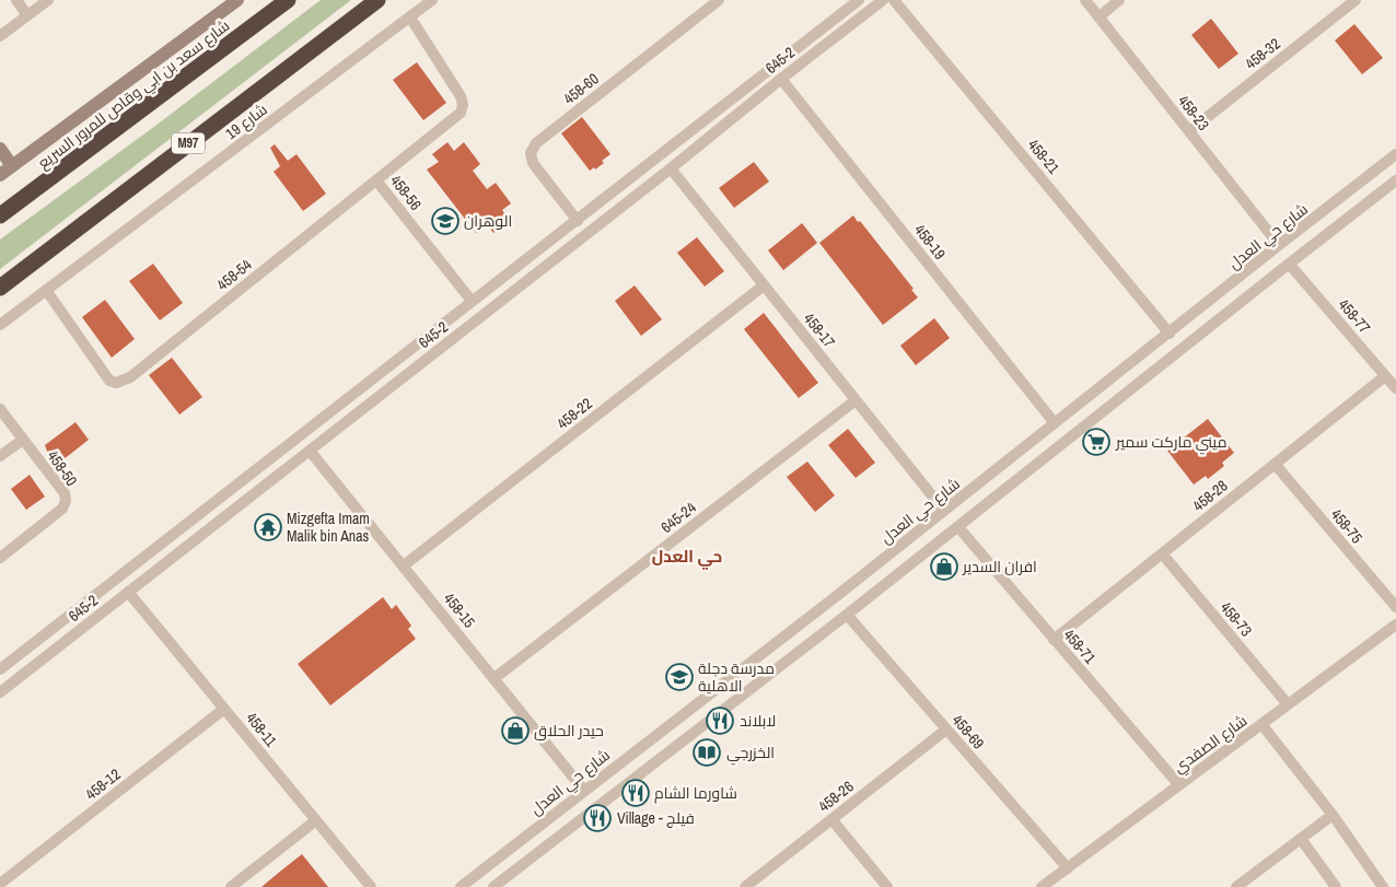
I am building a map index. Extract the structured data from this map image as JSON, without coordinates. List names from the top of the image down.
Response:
{
  "streets": {
    "highway": ["شارع سعد بن ابي وقاص للمرور السريع", "M97"],
    "street": [
      "458-32",
      "645-2",
      "458-60",
      "458-23",
      "شارع 19",
      "458-21",
      "458-56",
      "شارع حي العدل",
      "458-19",
      "458-54",
      "458-77",
      "458-17",
      "458-22",
      "458-50",
      "458-28",
      "645-24",
      "458-75",
      "458-15",
      "458-73",
      "458-71",
      "458-11",
      "458-69",
      "شارع الصفدي",
      "458-12",
      "458-26"
    ]
  },
  "crossings": [
    ["458-32", "458-23"],
    ["645-2", "458-60"],
    ["645-2", "458-56"],
    ["645-2", "458-19"],
    ["645-2", "458-17"],
    ["645-2", "458-15"],
    ["645-2", "458-11"],
    ["458-23", "شارع حي العدل"],
    ["شارع 19", "458-54"],
    ["458-21", "شارع حي العدل"],
    ["458-56", "458-54"],
    ["شارع حي العدل", "458-19"],
    ["شارع حي العدل", "458-77"],
    ["شارع حي العدل", "458-17"],
    ["شارع حي العدل", "458-15"],
    ["458-77", "458-28"],
    ["458-17", "458-22"],
    ["458-17", "645-24"],
    ["458-22", "458-15"],
    ["458-28", "458-75"],
    ["458-28", "458-73"],
    ["458-28", "458-71"],
    ["645-24", "458-15"],
    ["458-73", "شارع الصفدي"],
    ["458-71", "شارع الصفدي"],
    ["458-11", "458-12"],
    ["458-69", "شارع الصفدي"],
    ["458-69", "458-26"]
  ],
  "districts": ["حي العدل"],
  "places": {
    "school or university": ["الوهران", "مدرسة دجلة الاهلية"],
    "supermarket": ["ميني ماركت سمير"],
    "temple": ["Mizgefta Imam Malik bin Anas"],
    "shop": ["افران السدير", "حيدر الحلاق"],
    "restaurant": ["لابلاند", "شاورما الشام", "Village - فيلج"],
    "library": ["الخزرجي"]
  }
}
